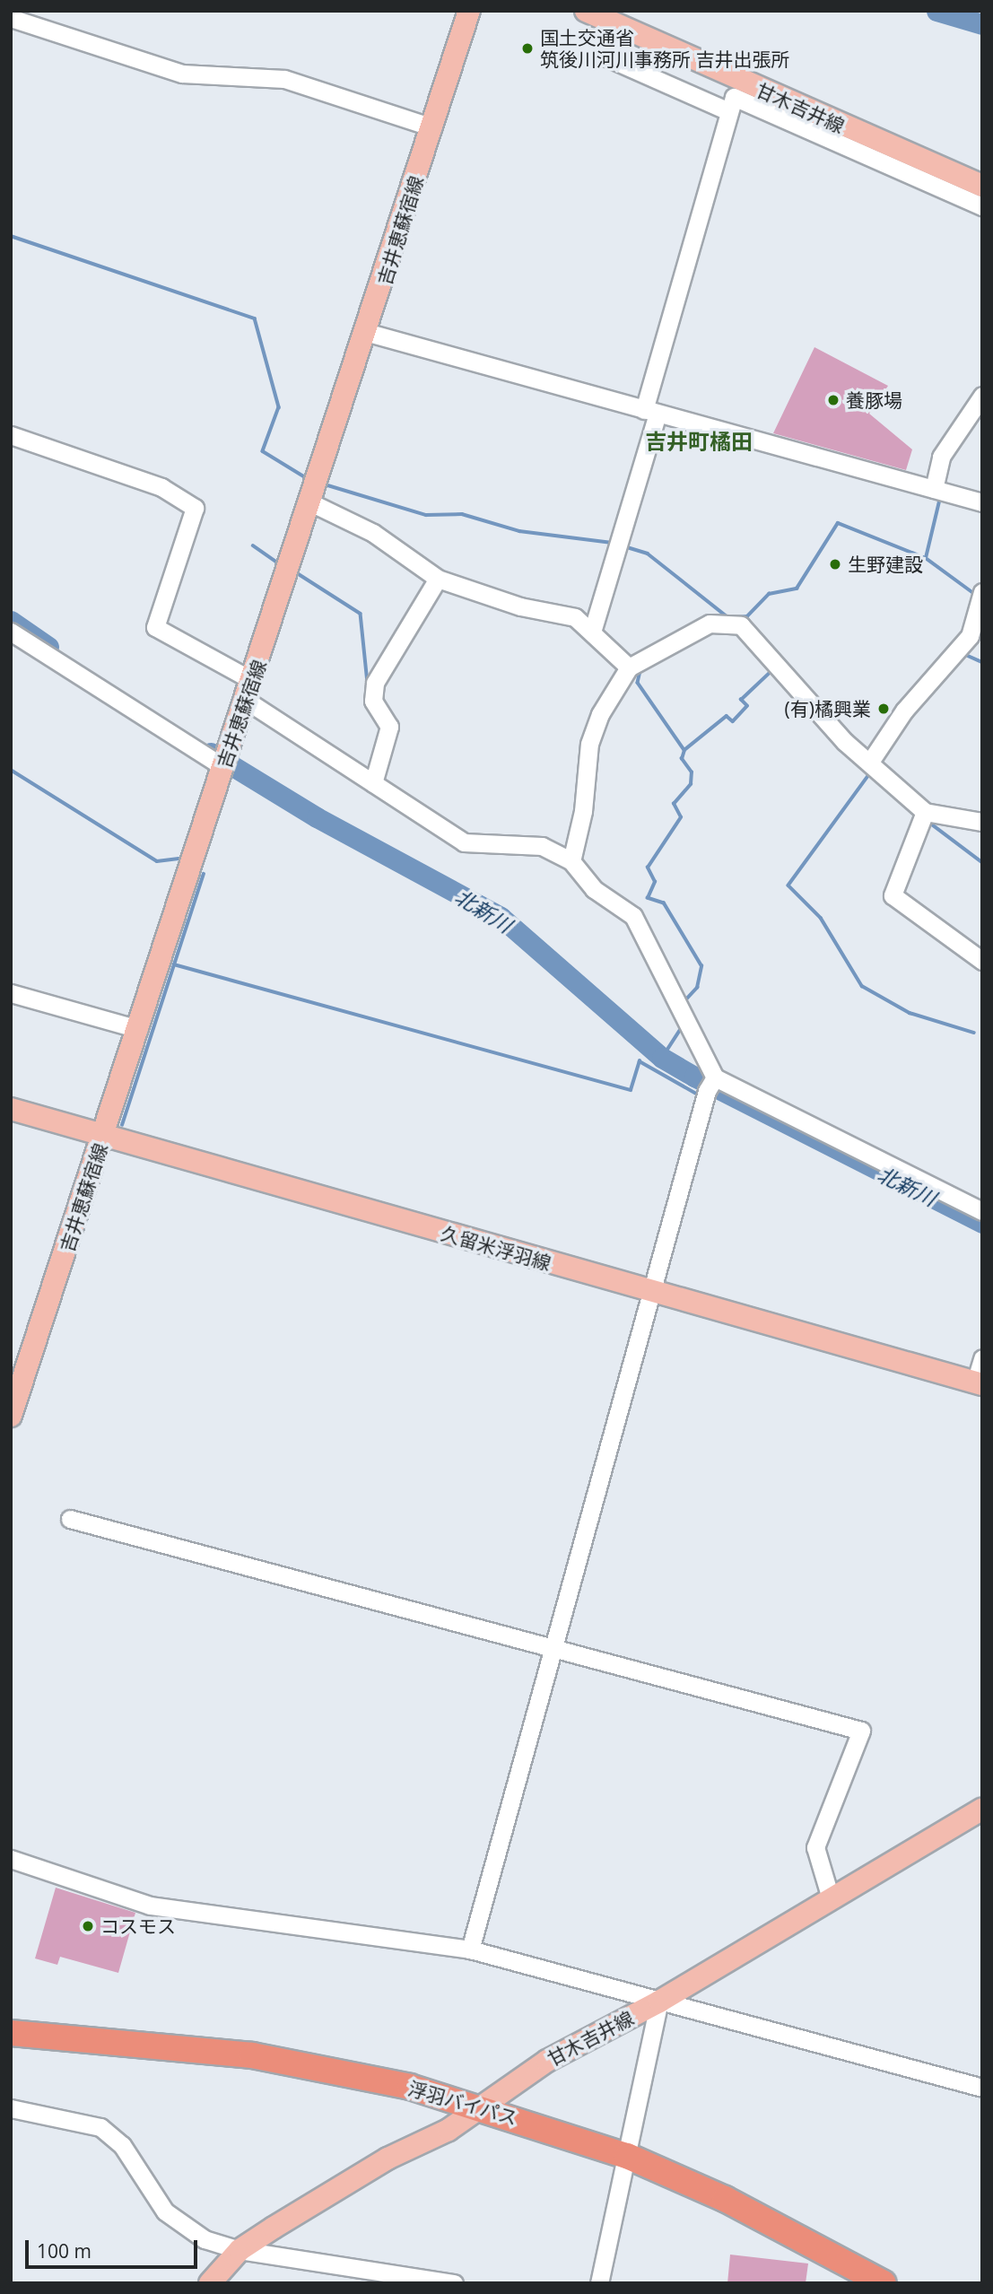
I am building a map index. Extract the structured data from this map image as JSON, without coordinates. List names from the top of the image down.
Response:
{
  "streets": {
    "highway": ["浮羽バイパス"],
    "main road": ["甘木吉井線", "吉井恵蘇宿線", "久留米浮羽線"]
  },
  "crossings": [
    ["甘木吉井線", "浮羽バイパス"],
    ["吉井恵蘇宿線", "久留米浮羽線"]
  ],
  "districts": ["吉井町橘田"],
  "water": ["北新川"],
  "places": [
    "国土交通省 筑後川河川事務所 吉井出張所",
    "養豚場",
    "生野建設",
    "(有)橘興業",
    "コスモス"
  ],
  "scale_bar": "100 m"
}
